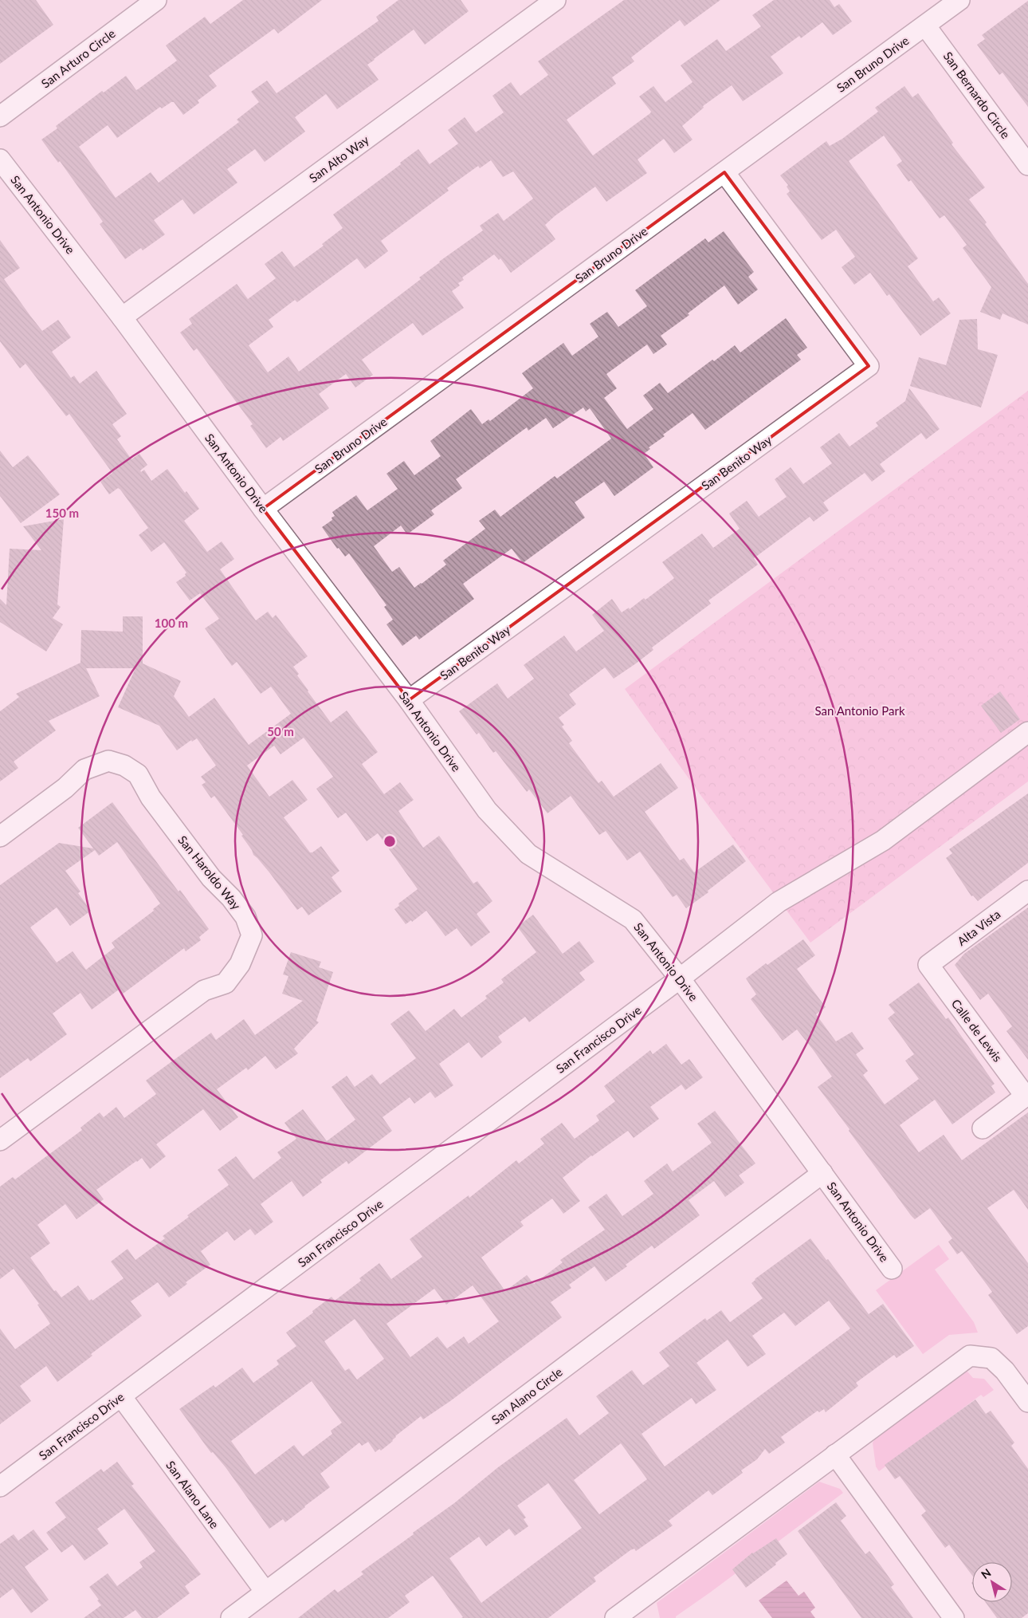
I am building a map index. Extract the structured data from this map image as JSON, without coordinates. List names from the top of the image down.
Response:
{
  "streets": {
    "street": [
      "San Arturo Circle",
      "San Bruno Drive",
      "San Bernardo Circle",
      "San Alto Way",
      "San Antonio Drive",
      "San Benito Way",
      "San Haroldo Way",
      "Alta Vista",
      "Calle de Lewis",
      "San Francisco Drive",
      "San Alano Circle",
      "San Alano Lane"
    ]
  },
  "crossings": [
    ["San Bruno Drive", "San Bernardo Circle"],
    ["San Bruno Drive", "San Antonio Drive"],
    ["San Bruno Drive", "San Benito Way"],
    ["San Alto Way", "San Antonio Drive"],
    ["San Antonio Drive", "San Benito Way"],
    ["San Antonio Drive", "San Francisco Drive"],
    ["San Antonio Drive", "San Alano Circle"],
    ["Alta Vista", "Calle de Lewis"],
    ["San Francisco Drive", "San Alano Lane"],
    ["San Alano Circle", "San Alano Lane"]
  ],
  "parks": ["San Antonio Park"],
  "north": "top left",
  "rings": ["150 m", "100 m", "50 m"]
}
